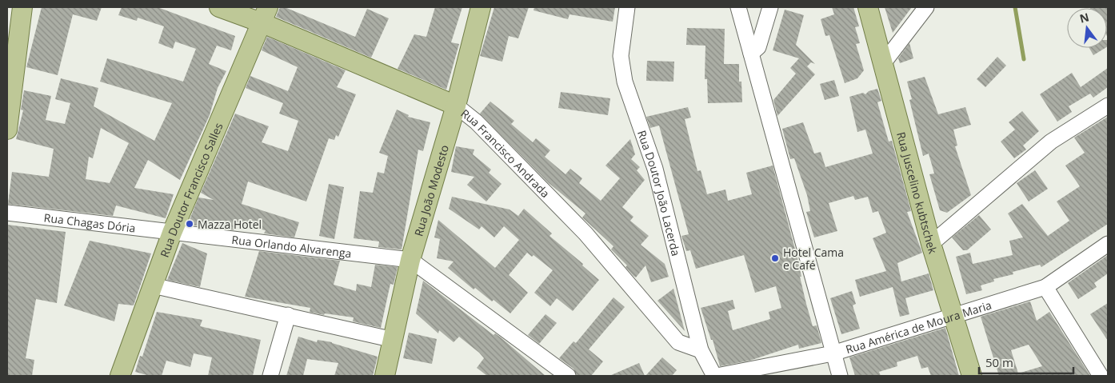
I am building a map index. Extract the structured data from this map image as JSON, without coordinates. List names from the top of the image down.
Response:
{
  "streets": {
    "main road": [
      "Rua Francisco Andrada",
      "Rua Doutor Francisco Salles",
      "Rua João Modesto",
      "Rua Juscelino kubtschek"
    ],
    "street": [
      "Rua Doutor João Lacerda",
      "Rua Chagas Dória",
      "Rua Orlando Alvarenga",
      "Rua América de Moura Maria"
    ]
  },
  "crossings": [
    ["Rua Francisco Andrada", "Rua Doutor Francisco Salles"],
    ["Rua Francisco Andrada", "Rua João Modesto"],
    ["Rua Francisco Andrada", "Rua Doutor João Lacerda"],
    ["Rua Doutor Francisco Salles", "Rua Chagas Dória"],
    ["Rua Doutor Francisco Salles", "Rua Orlando Alvarenga"],
    ["Rua João Modesto", "Rua Orlando Alvarenga"],
    ["Rua Juscelino kubtschek", "Rua América de Moura Maria"],
    ["Rua Doutor João Lacerda", "Rua América de Moura Maria"],
    ["Rua Chagas Dória", "Rua Orlando Alvarenga"]
  ],
  "places": ["Mazza Hotel", "Hotel Cama e Café"],
  "scale_bar": "50 m",
  "north": "top"
}
